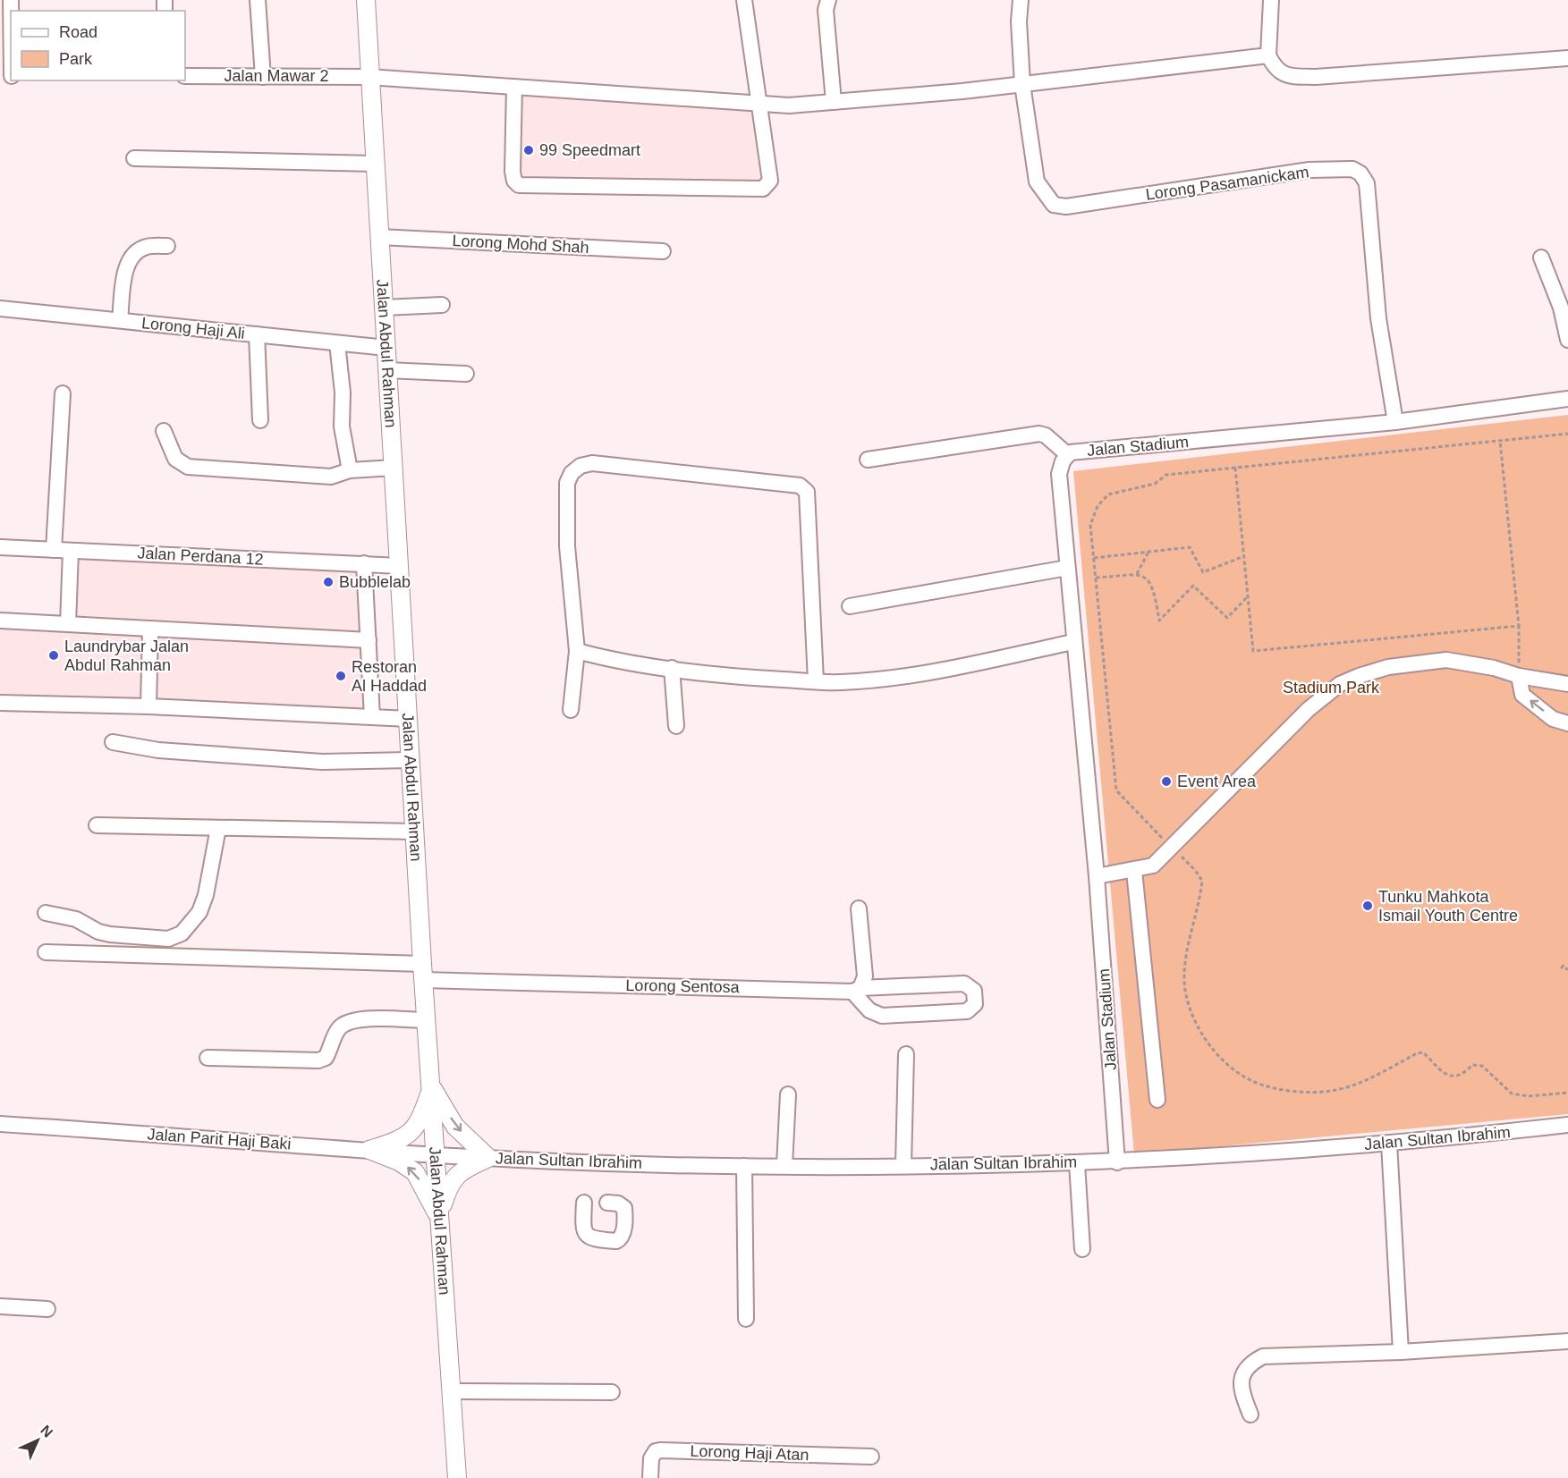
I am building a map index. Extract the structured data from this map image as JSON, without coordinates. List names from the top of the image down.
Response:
{
  "streets": {
    "main road": ["Jalan Abdul Rahman"],
    "street": [
      "Jalan Mawar 2",
      "Lorong Pasamanickam",
      "Lorong Mohd Shah",
      "Lorong Haji Ali",
      "Jalan Stadium",
      "Jalan Perdana 12",
      "Lorong Sentosa",
      "Jalan Sultan Ibrahim",
      "Jalan Parit Haji Baki",
      "Lorong Haji Atan"
    ]
  },
  "crossings": [
    ["Jalan Mawar 2", "Lorong Pasamanickam"],
    ["Jalan Mawar 2", "Jalan Abdul Rahman"],
    ["Lorong Pasamanickam", "Jalan Stadium"],
    ["Lorong Mohd Shah", "Jalan Abdul Rahman"],
    ["Lorong Haji Ali", "Jalan Abdul Rahman"],
    ["Jalan Abdul Rahman", "Jalan Perdana 12"],
    ["Jalan Abdul Rahman", "Lorong Sentosa"],
    ["Jalan Abdul Rahman", "Jalan Sultan Ibrahim"],
    ["Jalan Abdul Rahman", "Jalan Parit Haji Baki"],
    ["Jalan Stadium", "Jalan Sultan Ibrahim"],
    ["Jalan Sultan Ibrahim", "Jalan Parit Haji Baki"]
  ],
  "parks": ["Stadium Park"],
  "places": [
    "99 Speedmart",
    "Bubblelab",
    "Laundrybar Jalan Abdul Rahman",
    "Restoran Al Haddad",
    "Event Area",
    "Tunku Mahkota Ismail Youth Centre"
  ],
  "legend": ["Road", "Park"],
  "north": "top right"
}
